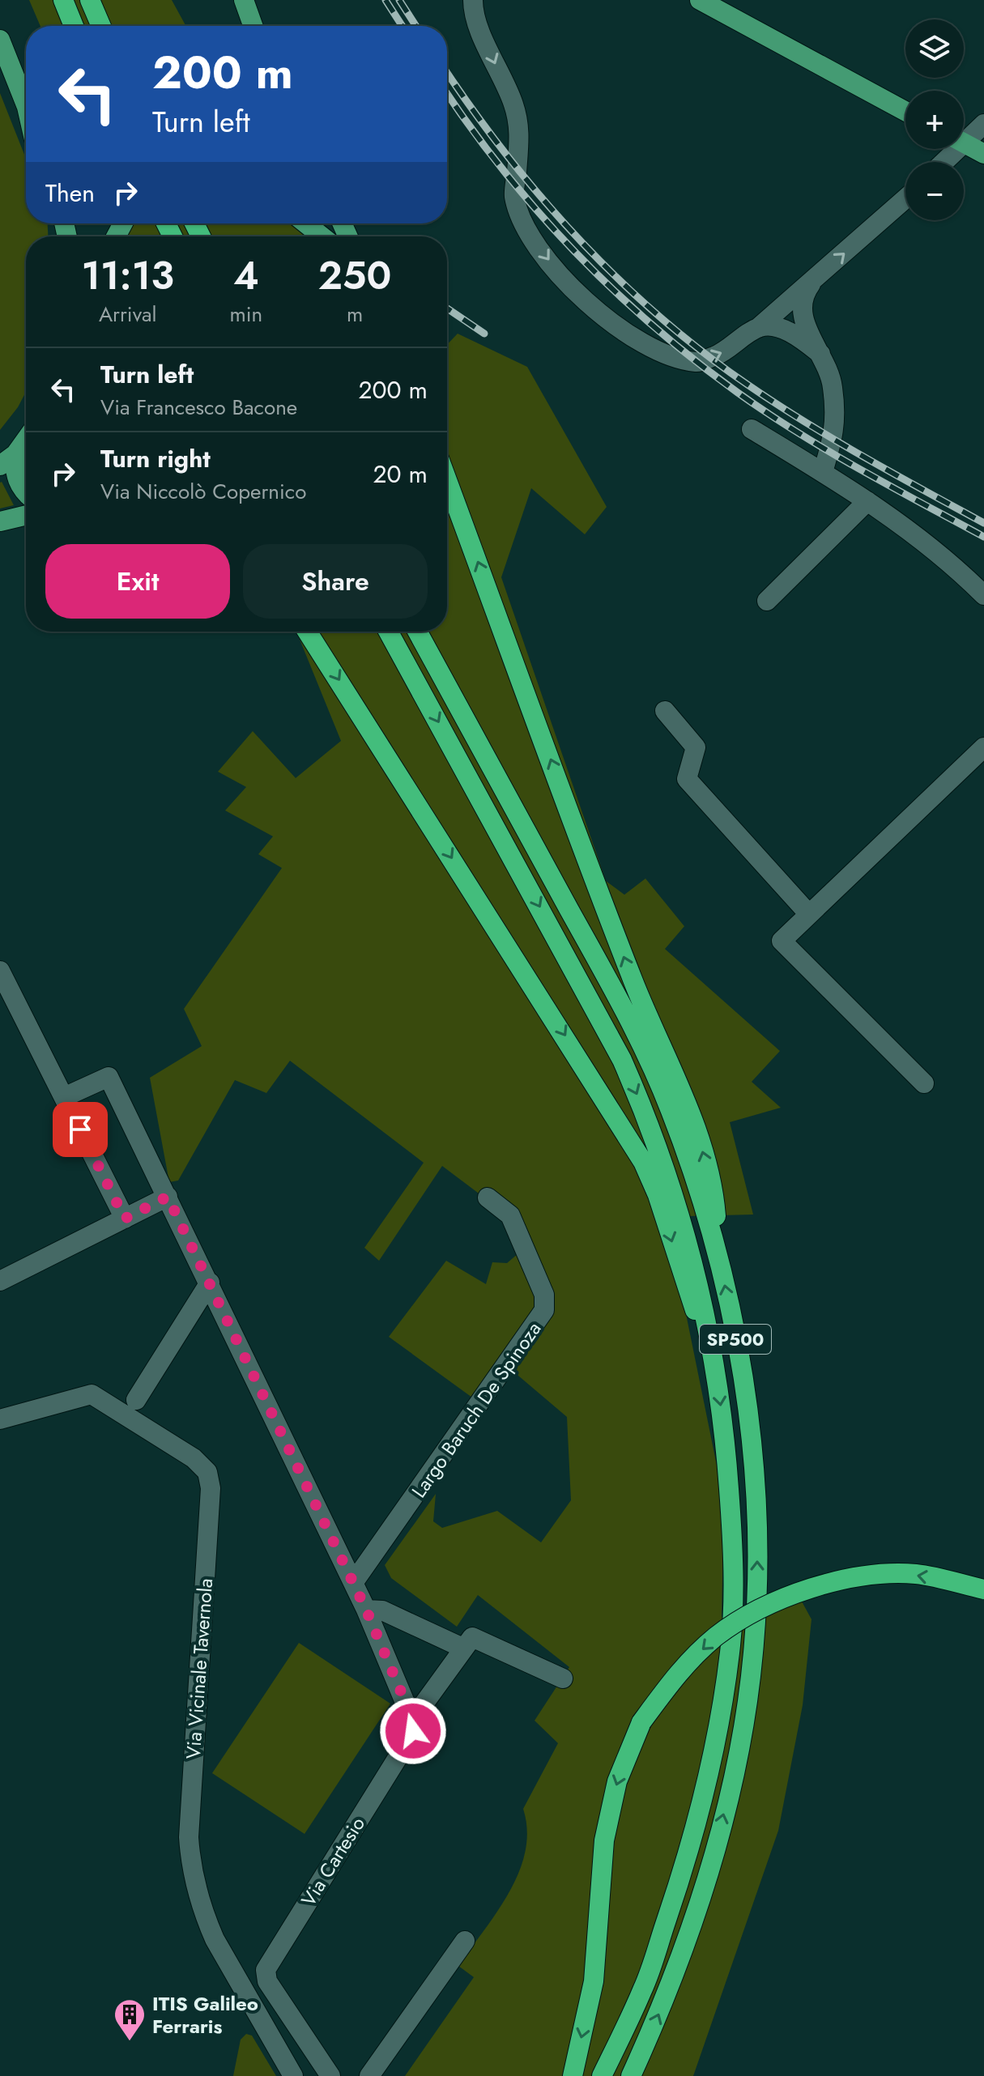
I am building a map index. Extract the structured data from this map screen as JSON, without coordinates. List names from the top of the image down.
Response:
{
  "streets": {
    "highway": ["SP500"],
    "street": ["Largo Baruch De Spinoza", "Via Vicinale Tavernola", "Via Cartesio"]
  },
  "places": {
    "building": ["ITIS Galileo Ferraris"]
  },
  "page": {
    "map_buttons": ["+", "−"],
    "turn": ["200 m", "Turn left"],
    "then": "Then",
    "eta": [
      "11:13",
      "Arrival",
      "4",
      "min",
      "250",
      "m"
    ],
    "list": [
      {
        "name": "Turn left",
        "note": "Via Francesco Bacone",
        "value": "200 m"
      },
      {
        "name": "Turn right",
        "note": "Via Niccolò Copernico",
        "value": "20 m"
      }
    ],
    "buttons": ["Exit", "Share"]
  }
}
